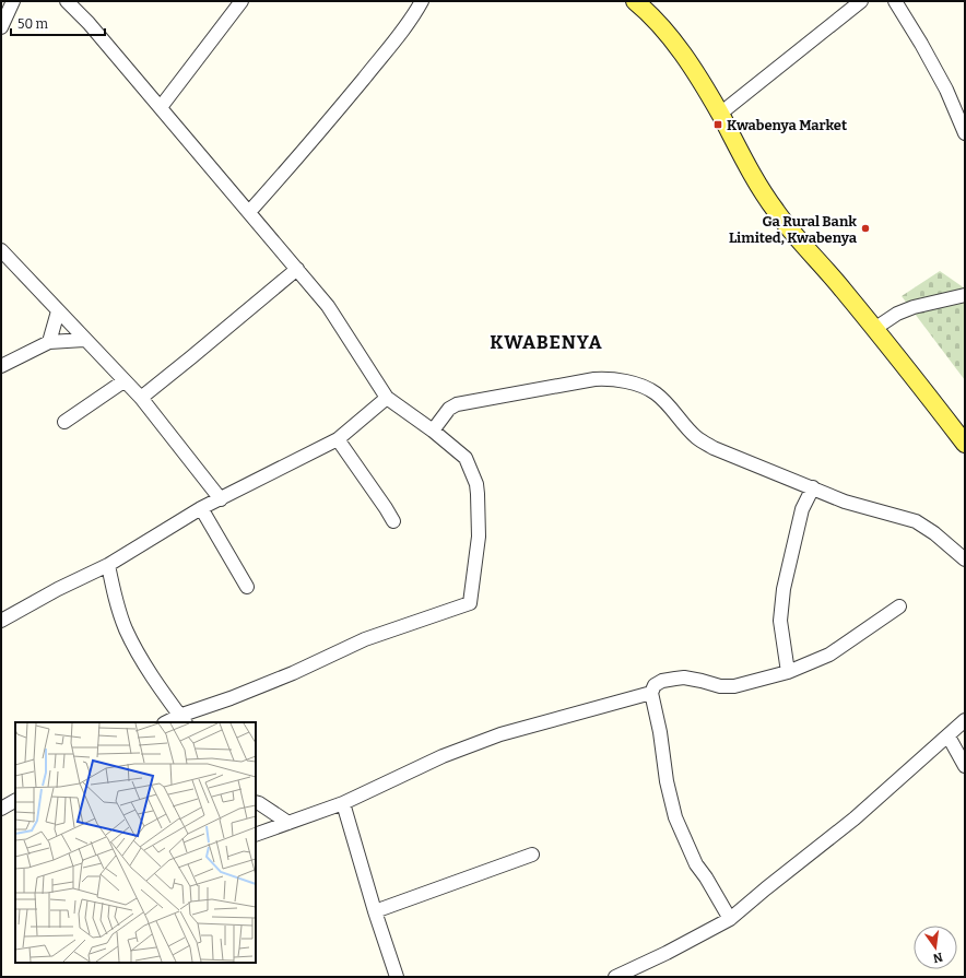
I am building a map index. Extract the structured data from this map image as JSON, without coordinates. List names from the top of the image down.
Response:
{
  "districts": ["KWABENYA"],
  "places": {
    "transit": ["Kwabenya Market"],
    "other": ["Ga Rural Bank Limited, Kwabenya"]
  },
  "scale_bar": "50 m",
  "north": "bottom"
}
